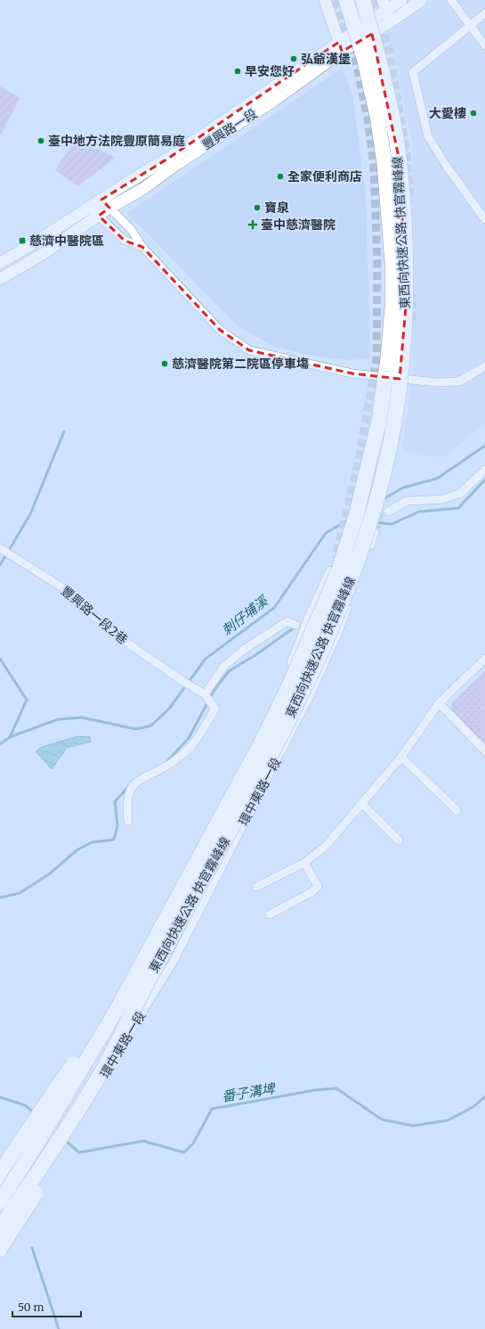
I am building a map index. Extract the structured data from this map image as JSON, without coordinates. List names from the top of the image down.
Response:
{
  "streets": {
    "highway": ["東西向快速公路 快官霧峰線"],
    "street": ["豐興路一段", "豐興路一段2巷", "環中東路一段"]
  },
  "water": ["刺仔埔溪", "番子溝埤"],
  "places": {
    "other": [
      "弘爺漢堡",
      "早安您好",
      "大愛樓",
      "臺中地方法院豐原簡易庭",
      "全家便利商店",
      "寶泉",
      "慈濟醫院第二院區停車塲"
    ],
    "health": ["臺中慈濟醫院"],
    "transit": ["慈濟中醫院區"]
  },
  "scale_bar": "50 m"
}
